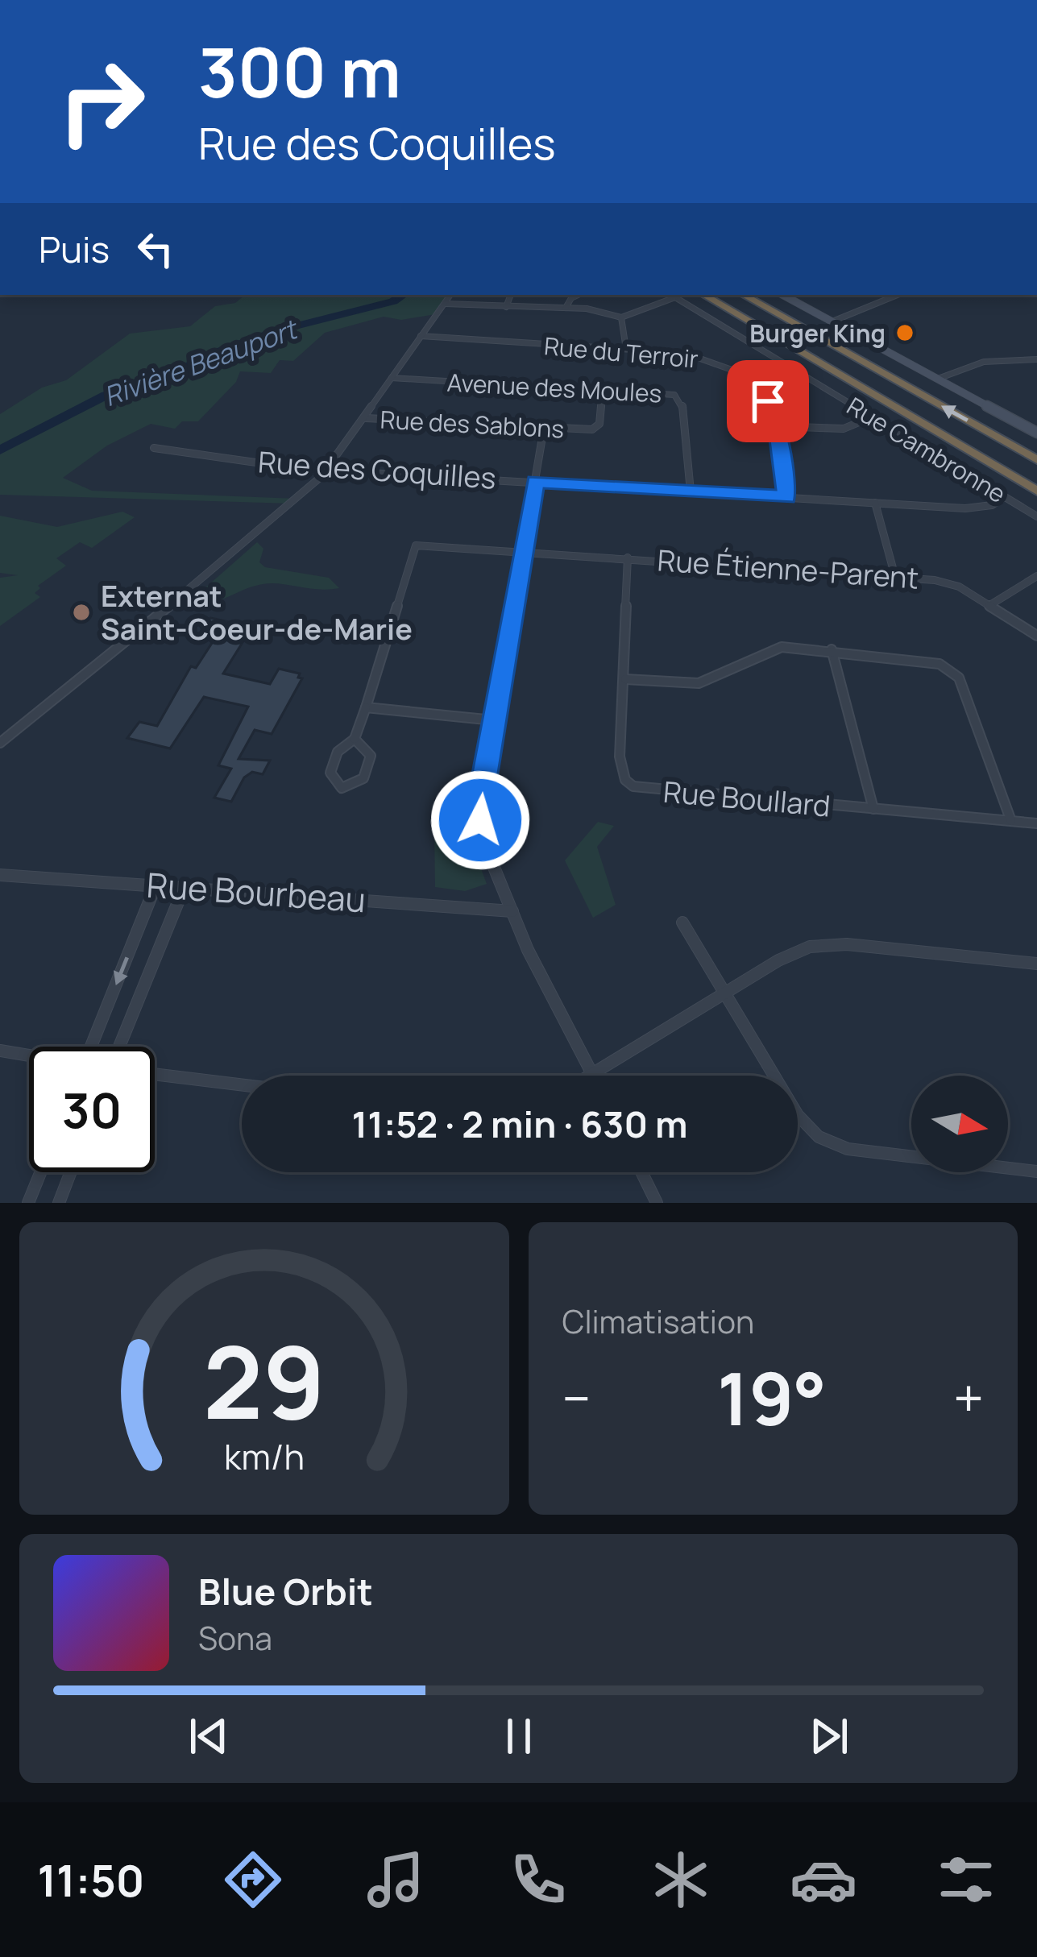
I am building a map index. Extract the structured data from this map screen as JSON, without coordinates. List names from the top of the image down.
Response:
{
  "streets": {
    "street": [
      "Rue du Terroir",
      "Avenue des Moules",
      "Rue des Sablons",
      "Rue Cambronne",
      "Rue des Coquilles",
      "Rue Étienne-Parent",
      "Rue Boullard",
      "Rue Bourbeau"
    ]
  },
  "crossings": [
    ["Rue du Terroir", "Rue des Coquilles"],
    ["Avenue des Moules", "Rue des Sablons"],
    ["Avenue des Moules", "Rue des Coquilles"],
    ["Rue Cambronne", "Rue des Coquilles"],
    ["Rue Étienne-Parent", "Rue Boullard"]
  ],
  "water": ["Rivière Beauport"],
  "places": ["Burger King", "Externat Saint-Coeur-de-Marie"],
  "north": "right",
  "page": {
    "turn": ["300 m", "Rue des Coquilles"],
    "then": "Puis",
    "limit": "30",
    "trip": "11:52 · 2 min · 630 m",
    "tile": "Climatisation",
    "heat": ["−", "19°", "+"],
    "song": ["Blue Orbit", "Sona"],
    "tabs": "11:50",
    "gauge": ["29", "km/h"]
  }
}
